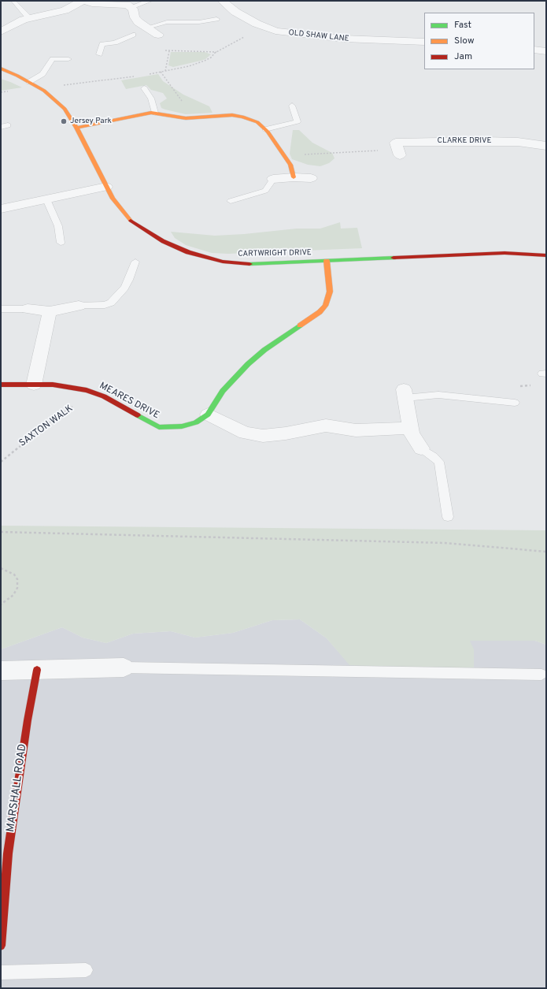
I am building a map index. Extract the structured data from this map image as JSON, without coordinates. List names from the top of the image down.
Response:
{
  "streets": {
    "street": [
      "OLD SHAW LANE",
      "CLARKE DRIVE",
      "CARTWRIGHT DRIVE",
      "MEARES DRIVE",
      "MARSHALL ROAD"
    ],
    "path": ["SAXTON WALK"]
  },
  "crossings": [
    ["CARTWRIGHT DRIVE", "MEARES DRIVE"],
    ["MEARES DRIVE", "SAXTON WALK"]
  ],
  "places": ["Jersey Park"],
  "legend": ["Fast", "Slow", "Jam"]
}
